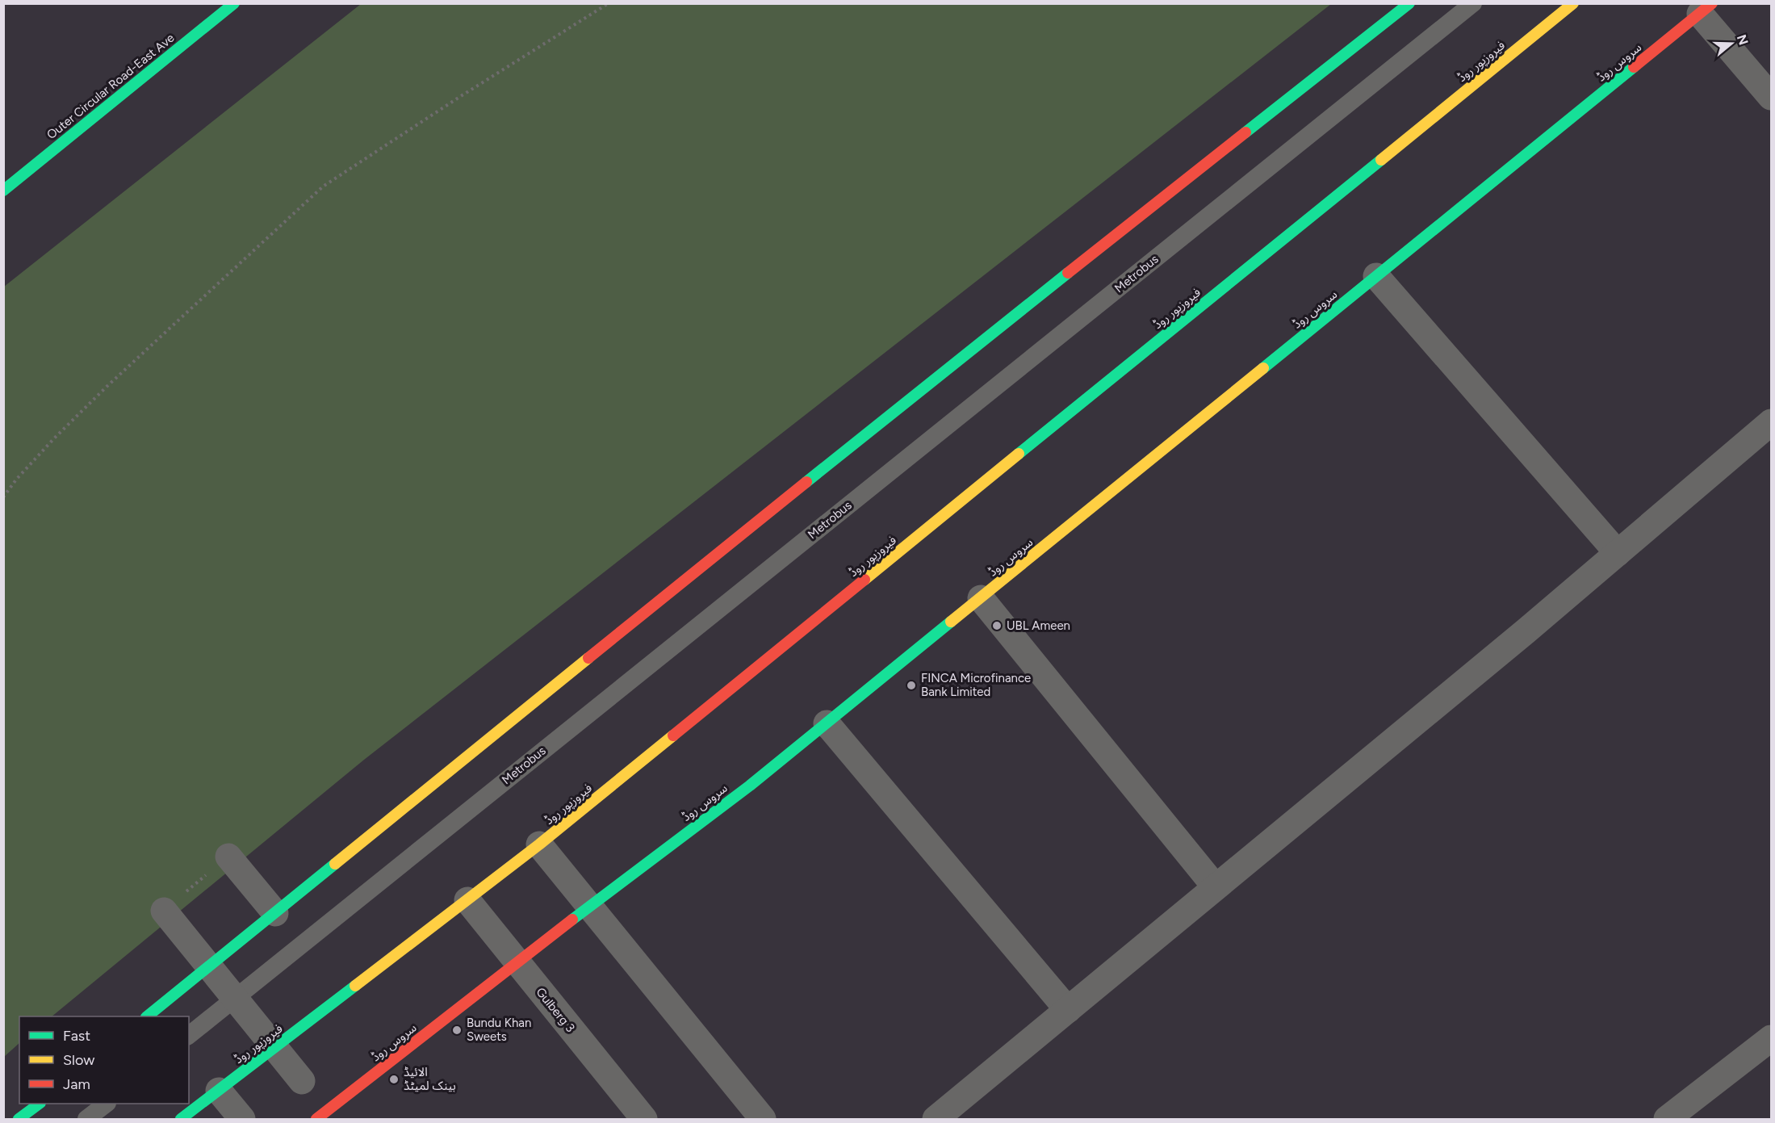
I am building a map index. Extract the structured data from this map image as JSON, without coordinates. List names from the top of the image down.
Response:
{
  "streets": {
    "main road": ["فیروزپور روڈ", "سروس روڈ", "Outer Circular Road-East Ave"],
    "street": ["Gulberg 3"],
    "lane": ["Metrobus"]
  },
  "crossings": [
    ["فیروزپور روڈ", "Gulberg 3"],
    ["سروس روڈ", "Gulberg 3"]
  ],
  "places": [
    "UBL Ameen",
    "FINCA Microfinance Bank Limited",
    "Bundu Khan Sweets",
    "الائیڈ بینک لمیٹڈ"
  ],
  "legend": ["Fast", "Slow", "Jam"],
  "north": "right"
}
